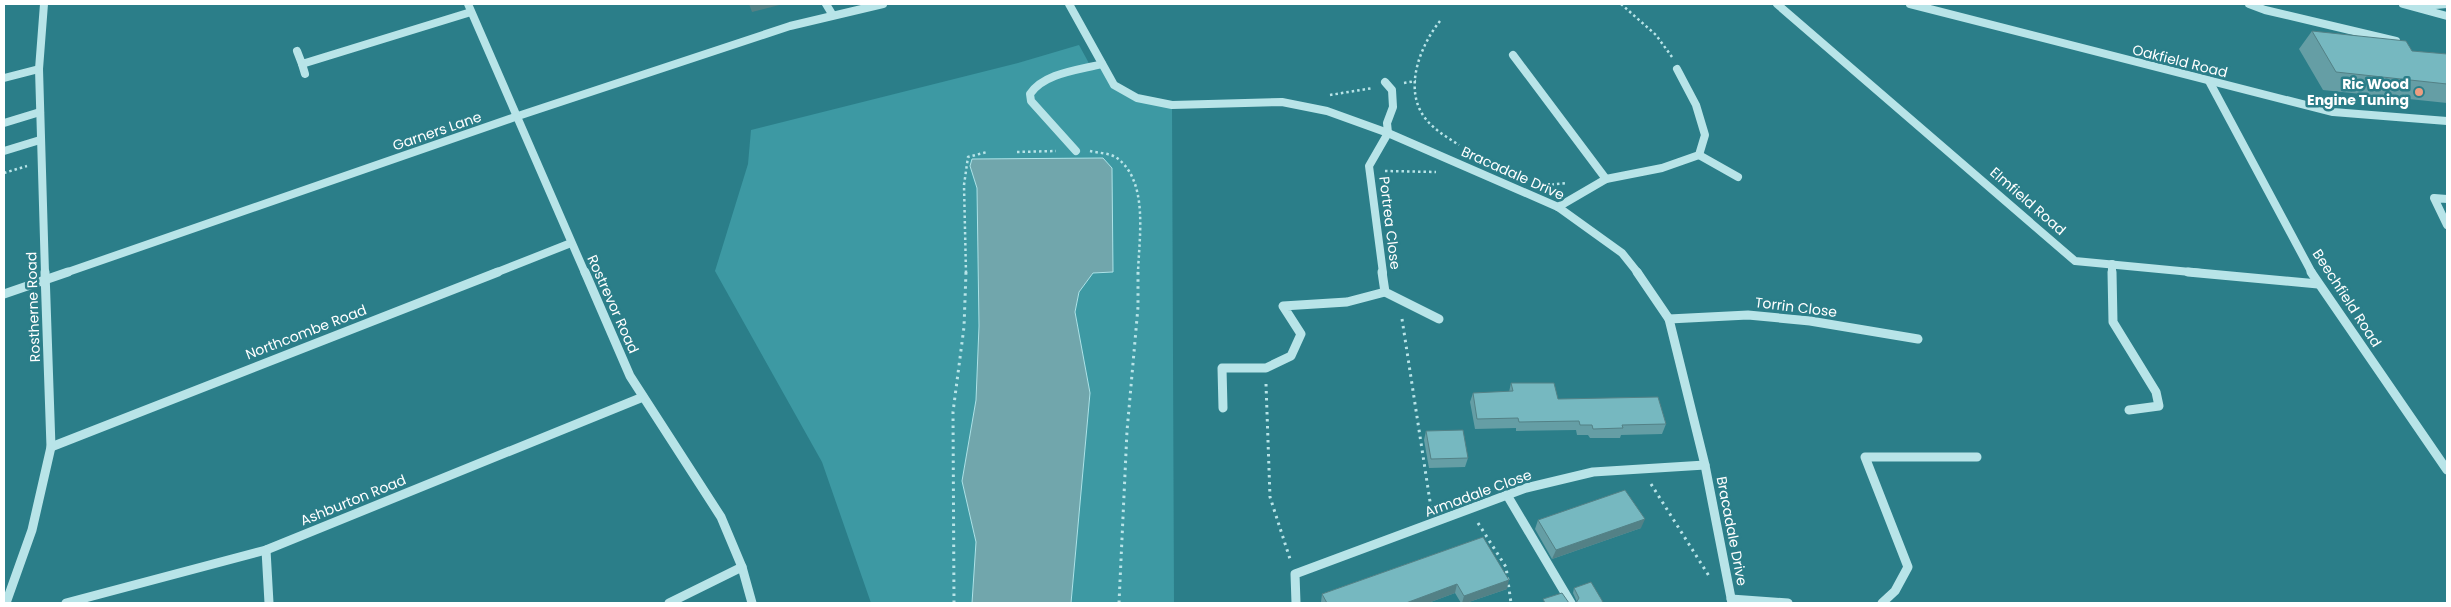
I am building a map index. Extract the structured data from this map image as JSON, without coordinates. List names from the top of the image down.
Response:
{
  "streets": {
    "street": [
      "Oakfield Road",
      "Garners Lane",
      "Bracadale Drive",
      "Elmfield Road",
      "Portrea Close",
      "Beechfield Road",
      "Rostrevor Road",
      "Rostherne Road",
      "Torrin Close",
      "Northcombe Road",
      "Armadale Close",
      "Ashburton Road"
    ]
  },
  "crossings": [
    ["Oakfield Road", "Beechfield Road"],
    ["Garners Lane", "Rostrevor Road"],
    ["Garners Lane", "Rostherne Road"],
    ["Bracadale Drive", "Portrea Close"],
    ["Bracadale Drive", "Torrin Close"],
    ["Bracadale Drive", "Armadale Close"],
    ["Elmfield Road", "Beechfield Road"],
    ["Rostrevor Road", "Northcombe Road"],
    ["Rostrevor Road", "Ashburton Road"],
    ["Rostherne Road", "Northcombe Road"]
  ],
  "places": ["Ric Wood Engine Tuning"]
}
